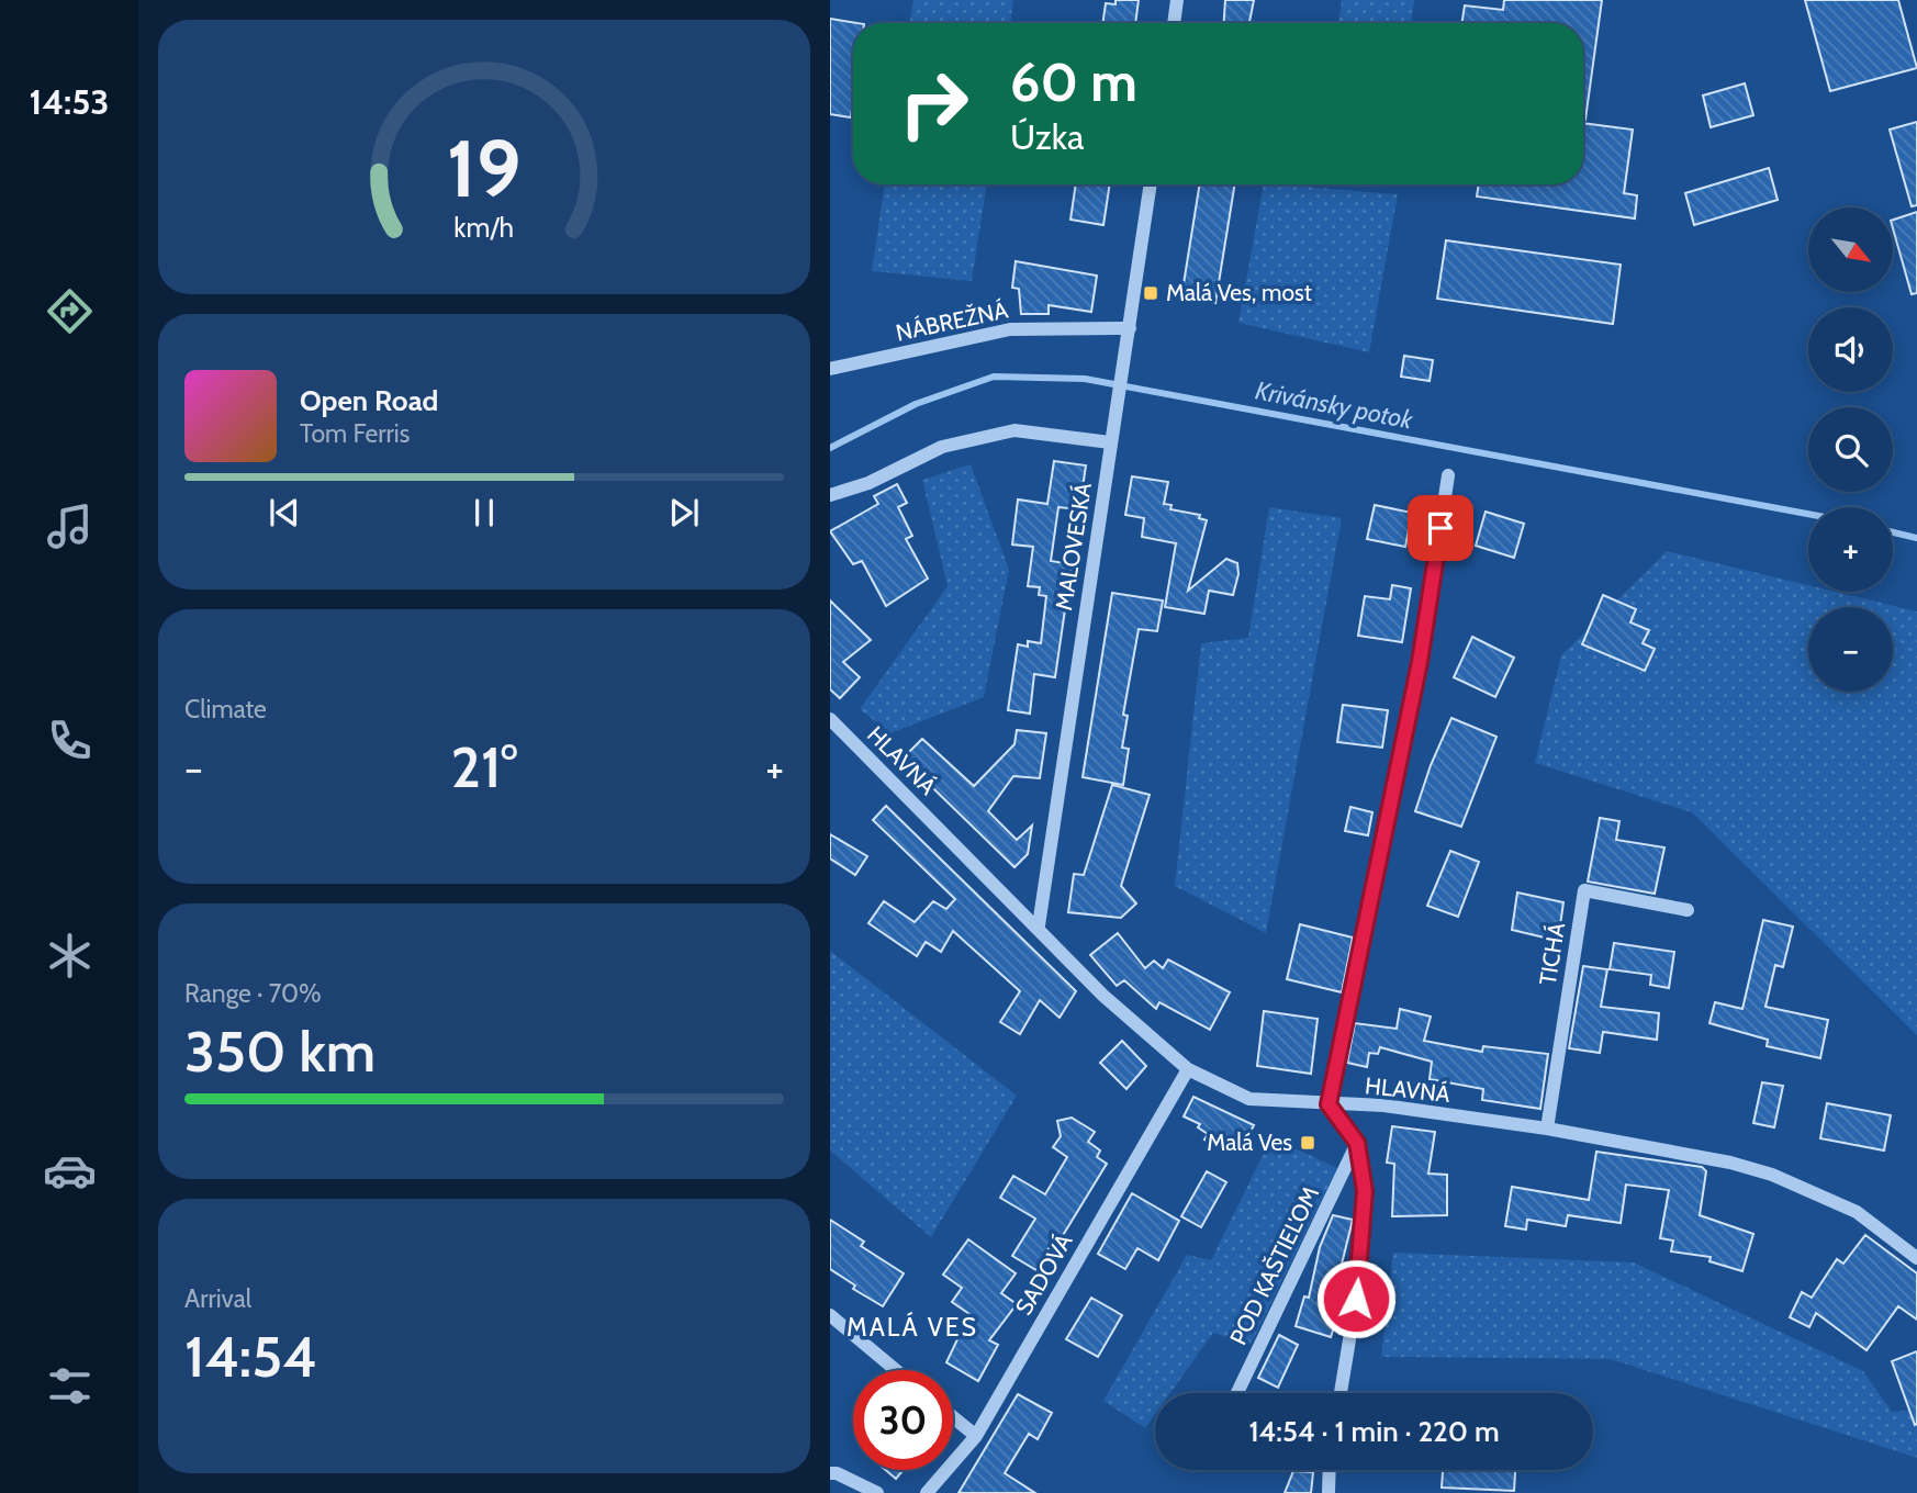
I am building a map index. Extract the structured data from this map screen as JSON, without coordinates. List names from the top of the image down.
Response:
{
  "streets": {
    "street": [
      "NÁBREŽNÁ",
      "MALOVESKÁ",
      "HLAVNÁ",
      "TICHÁ",
      "POD KAŠTIEĽOM",
      "SADOVÁ"
    ]
  },
  "crossings": [
    ["NÁBREŽNÁ", "MALOVESKÁ"],
    ["MALOVESKÁ", "HLAVNÁ"],
    ["HLAVNÁ", "TICHÁ"],
    ["HLAVNÁ", "SADOVÁ"]
  ],
  "districts": ["MALÁ VES"],
  "water": ["Krivánsky potok"],
  "places": {
    "transit": ["Malá Ves, most", "Malá Ves"]
  },
  "north": "bottom right",
  "page": {
    "tabs": "14:53",
    "turn": ["60 m", "Úzka"],
    "map_buttons": ["+", "−"],
    "song": ["Open Road", "Tom Ferris"],
    "tile": [
      "Climate",
      ["Range · 70%", "350 km"],
      ["Arrival", "14:54"]
    ],
    "heat": ["−", "21°", "+"],
    "limit": "30",
    "trip": "14:54 · 1 min · 220 m",
    "gauge": ["19", "km/h"]
  }
}
